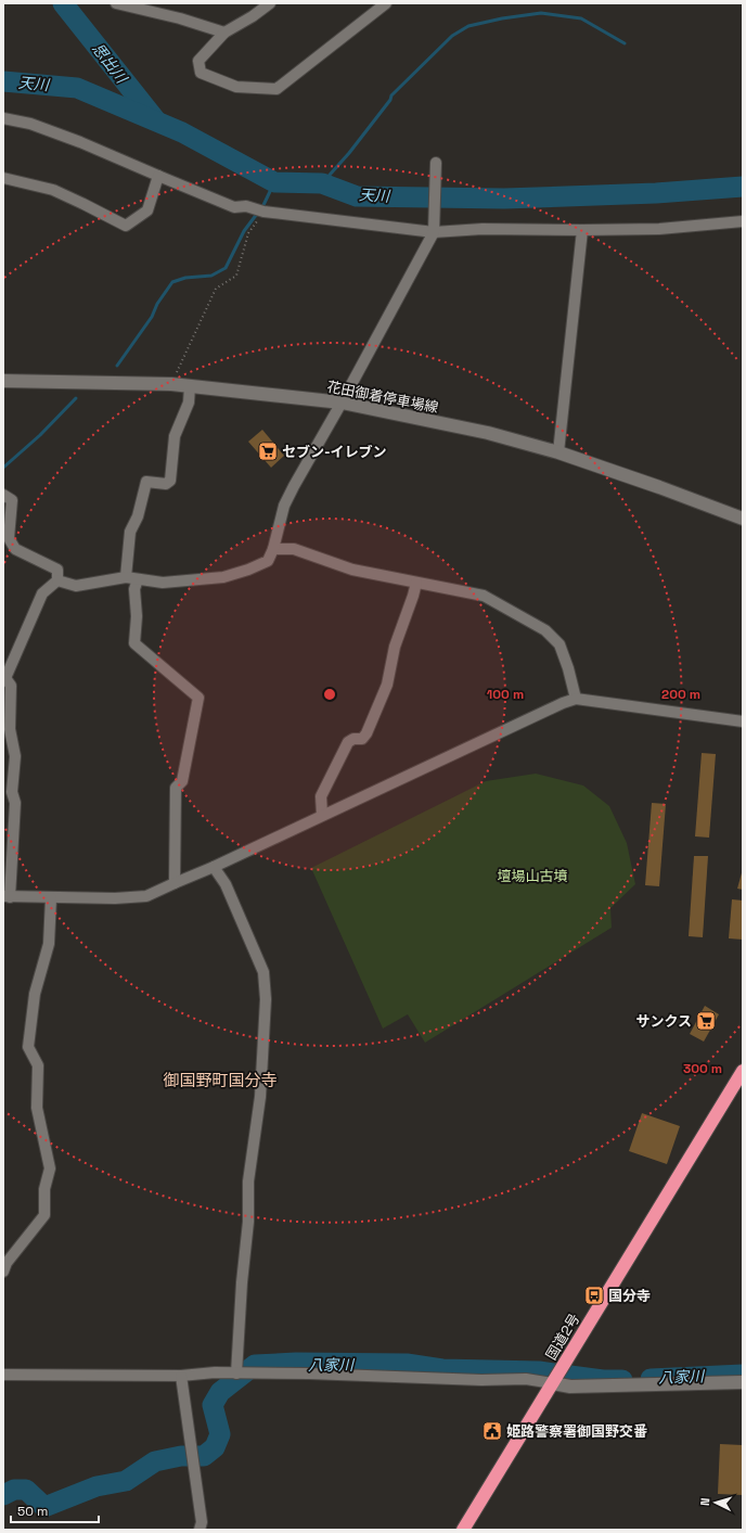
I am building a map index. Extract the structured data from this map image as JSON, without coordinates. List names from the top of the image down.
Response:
{
  "streets": {
    "highway": ["国道2号"],
    "main road": ["花田御着停車場線"]
  },
  "districts": ["御国野町国分寺"],
  "water": ["思出川", "天川", "八家川"],
  "parks": ["壇場山古墳"],
  "places": {
    "supermarket": ["セブン-イレブン", "サンクス"],
    "bus stop": ["国分寺"],
    "public building": ["姫路警察署御国野交番"]
  },
  "scale_bar": "50 m",
  "north": "left",
  "rings": ["100 m", "200 m", "300 m"]
}
